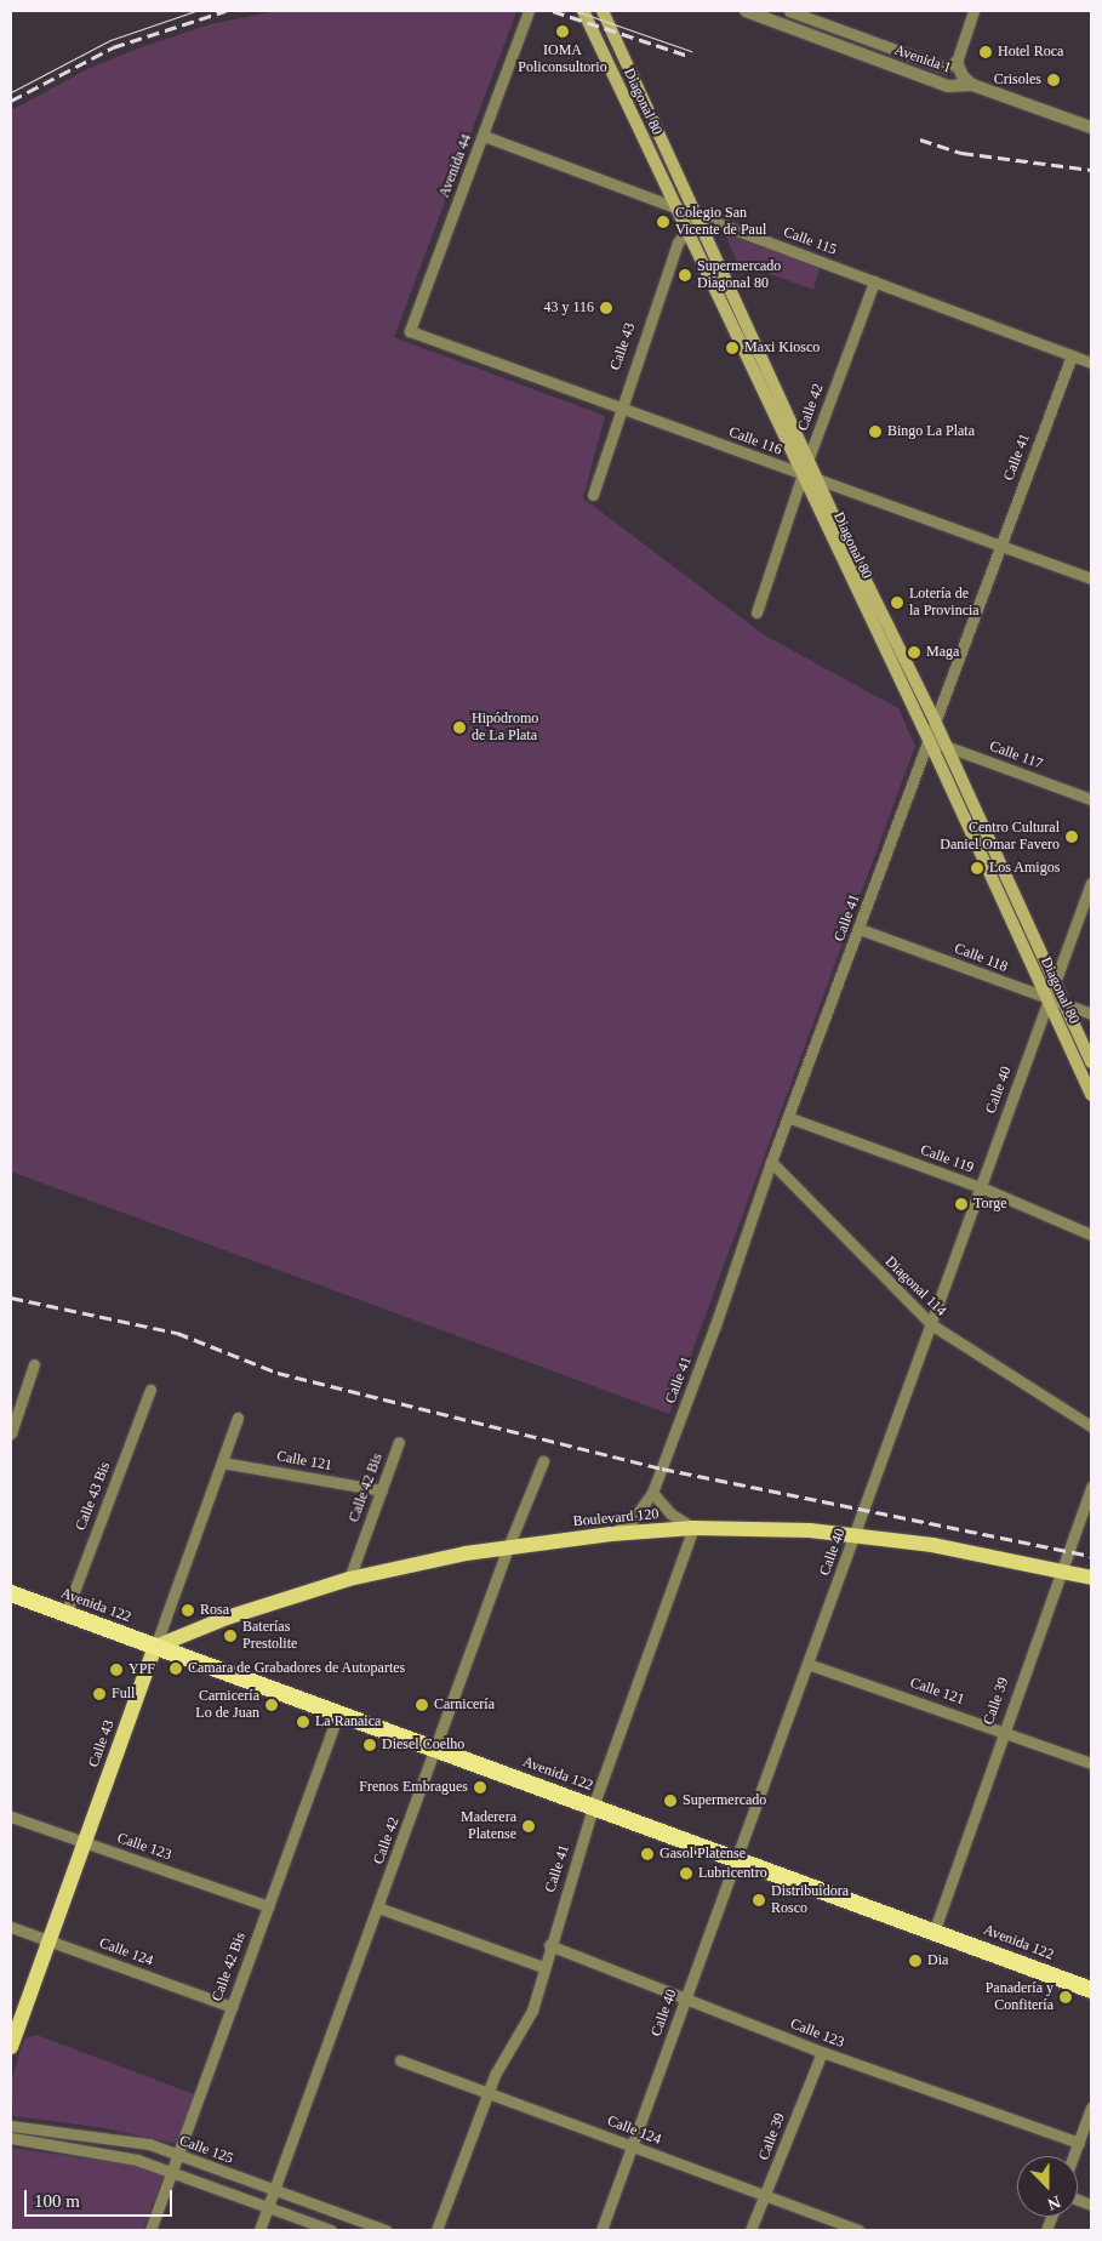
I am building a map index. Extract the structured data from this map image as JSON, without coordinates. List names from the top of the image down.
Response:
{
  "streets": {
    "highway": ["Avenida 122"],
    "main road": ["Diagonal 80", "Calle 43", "Boulevard 120"],
    "street": [
      "Avenida 1",
      "Avenida 44",
      "Calle 115",
      "Calle 42",
      "Calle 116",
      "Calle 41",
      "Calle 117",
      "Calle 118",
      "Calle 40",
      "Calle 119",
      "Diagonal 114",
      "Calle 121",
      "Calle 42 Bis",
      "Calle 43 Bis",
      "Calle 39",
      "Calle 123",
      "Calle 124",
      "Calle 125"
    ]
  },
  "crossings": [
    ["Diagonal 80", "Calle 115"],
    ["Diagonal 80", "Calle 43"],
    ["Diagonal 80", "Calle 42"],
    ["Diagonal 80", "Calle 116"],
    ["Diagonal 80", "Calle 41"],
    ["Diagonal 80", "Calle 117"],
    ["Diagonal 80", "Calle 118"],
    ["Diagonal 80", "Calle 40"],
    ["Avenida 44", "Calle 115"],
    ["Avenida 44", "Calle 116"],
    ["Calle 115", "Calle 43"],
    ["Calle 115", "Calle 42"],
    ["Calle 115", "Calle 41"],
    ["Calle 43", "Calle 116"],
    ["Calle 43", "Calle 121"],
    ["Calle 43", "Boulevard 120"],
    ["Calle 43", "Avenida 122"],
    ["Calle 43", "Calle 123"],
    ["Calle 43", "Calle 124"],
    ["Calle 42", "Calle 116"],
    ["Calle 42", "Boulevard 120"],
    ["Calle 42", "Avenida 122"],
    ["Calle 42", "Calle 125"],
    ["Calle 116", "Calle 41"],
    ["Calle 41", "Calle 117"],
    ["Calle 41", "Calle 118"],
    ["Calle 41", "Calle 119"],
    ["Calle 41", "Diagonal 114"],
    ["Calle 41", "Boulevard 120"],
    ["Calle 41", "Avenida 122"],
    ["Calle 41", "Calle 123"],
    ["Calle 41", "Calle 124"],
    ["Calle 118", "Calle 40"],
    ["Calle 40", "Calle 119"],
    ["Calle 40", "Diagonal 114"],
    ["Calle 40", "Calle 121"],
    ["Calle 40", "Boulevard 120"],
    ["Calle 40", "Avenida 122"],
    ["Calle 40", "Calle 123"],
    ["Calle 40", "Calle 124"],
    ["Calle 121", "Calle 42 Bis"],
    ["Calle 121", "Calle 39"],
    ["Calle 42 Bis", "Boulevard 120"],
    ["Calle 42 Bis", "Avenida 122"],
    ["Calle 42 Bis", "Calle 123"],
    ["Calle 42 Bis", "Calle 124"],
    ["Calle 42 Bis", "Calle 125"],
    ["Calle 43 Bis", "Avenida 122"],
    ["Boulevard 120", "Avenida 122"],
    ["Boulevard 120", "Calle 39"],
    ["Avenida 122", "Calle 39"],
    ["Calle 39", "Calle 123"],
    ["Calle 39", "Calle 124"]
  ],
  "places": [
    "IOMA Policonsultorio",
    "Hotel Roca",
    "Crisoles",
    "Colegio San Vicente de Paul",
    "Supermercado Diagonal 80",
    "43 y 116",
    "Maxi Kiosco",
    "Bingo La Plata",
    "Lotería de la Provincia",
    "Maga",
    "Hipódromo de La Plata",
    "Centro Cultural Daniel Omar Favero",
    "Los Amigos",
    "Torge",
    "Rosa",
    "Baterías Prestolite",
    "Camara de Grabadores de Autopartes",
    "YPF",
    "Full",
    "Carnicería Lo de Juan",
    "Carnicería",
    "La Ranaica",
    "Diesel Coelho",
    "Frenos Embragues",
    "Supermercado",
    "Maderera Platense",
    "Gasol Platense",
    "Lubricentro",
    "Distribuidora Rosco",
    "Dia",
    "Panadería y Confitería"
  ],
  "scale_bar": "100 m",
  "north": "bottom"
}
